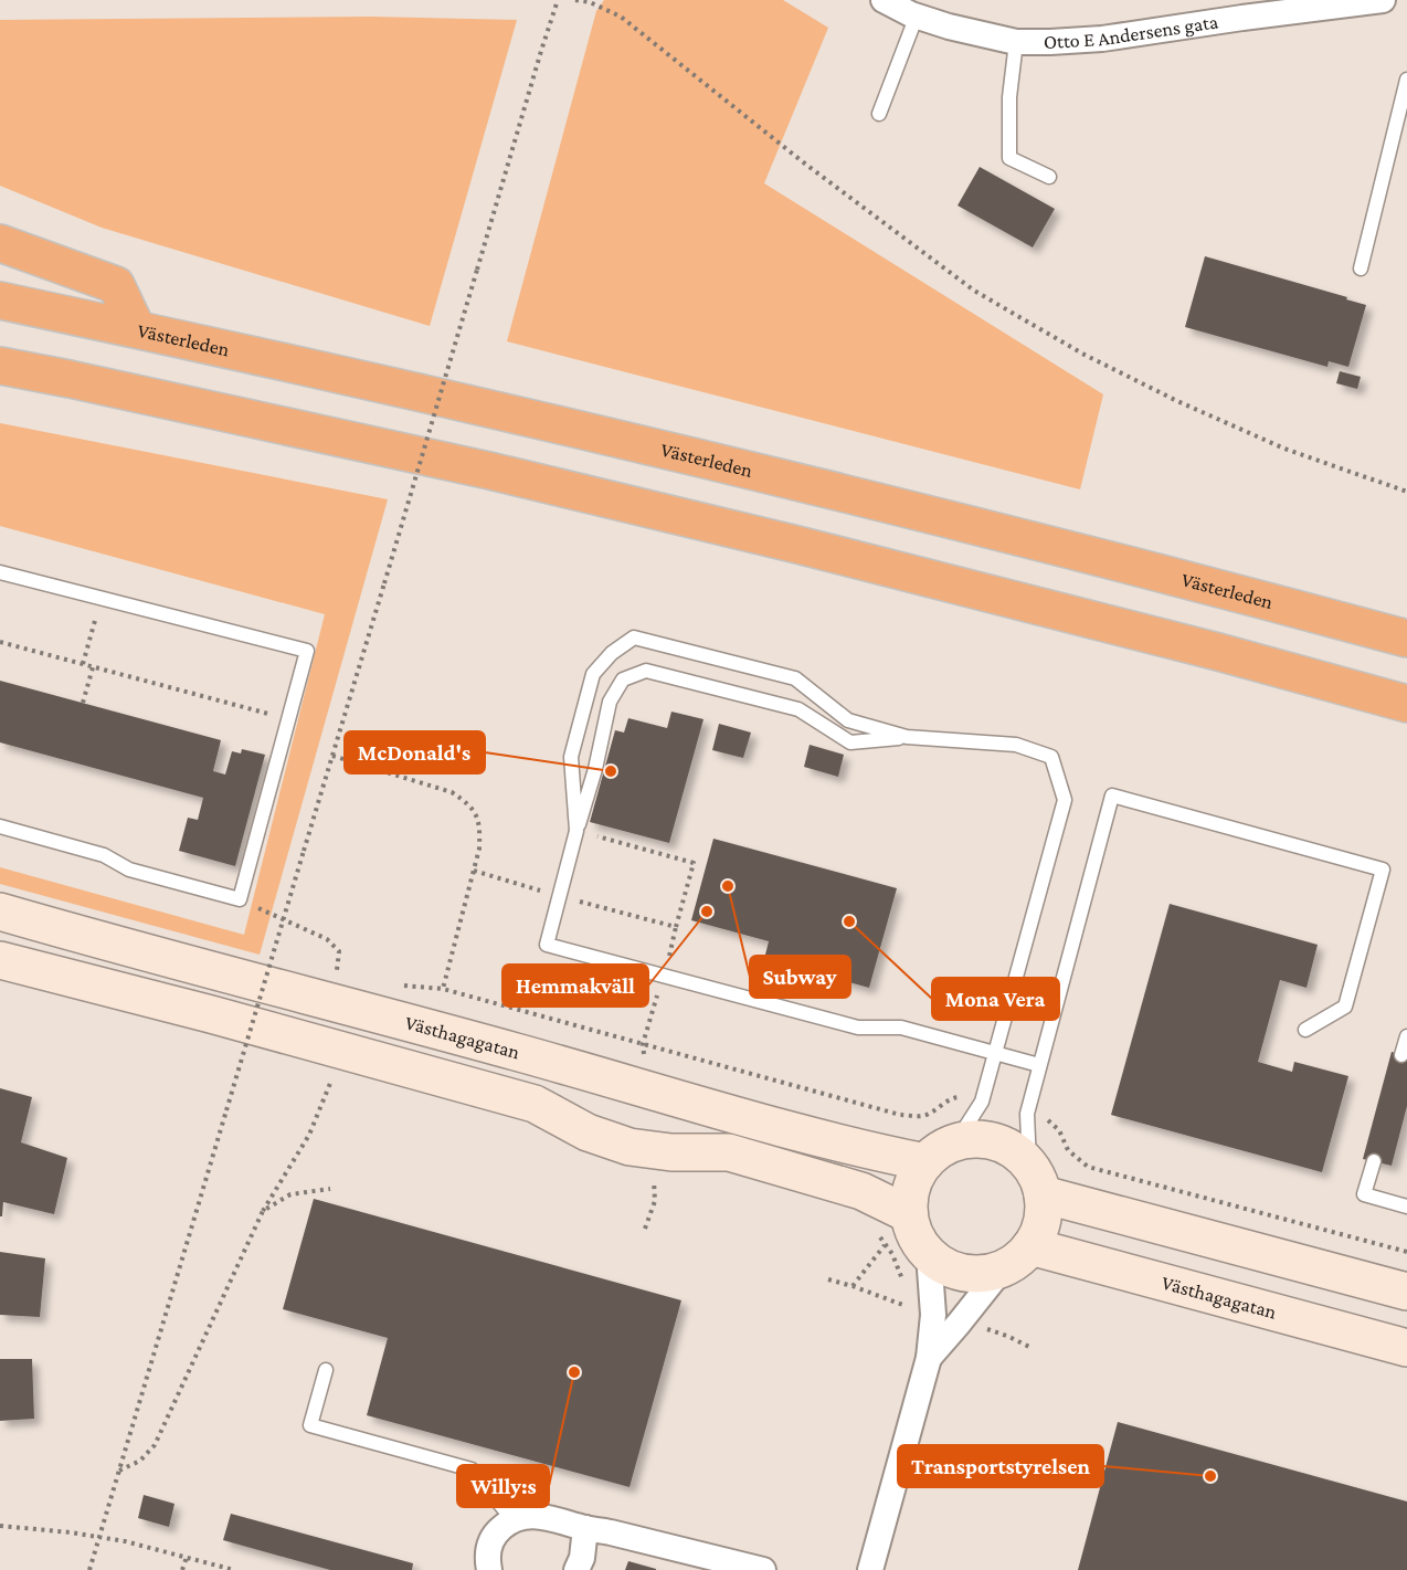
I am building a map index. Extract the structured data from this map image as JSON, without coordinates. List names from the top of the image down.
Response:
{
  "streets": {
    "highway": ["Västerleden"],
    "main road": ["Västhagagatan"],
    "street": ["Otto E Andersens gata"]
  },
  "places": [
    "McDonald's",
    "Subway",
    "Hemmakväll",
    "Mona Vera",
    "Willy:s",
    "Transportstyrelsen"
  ]
}
